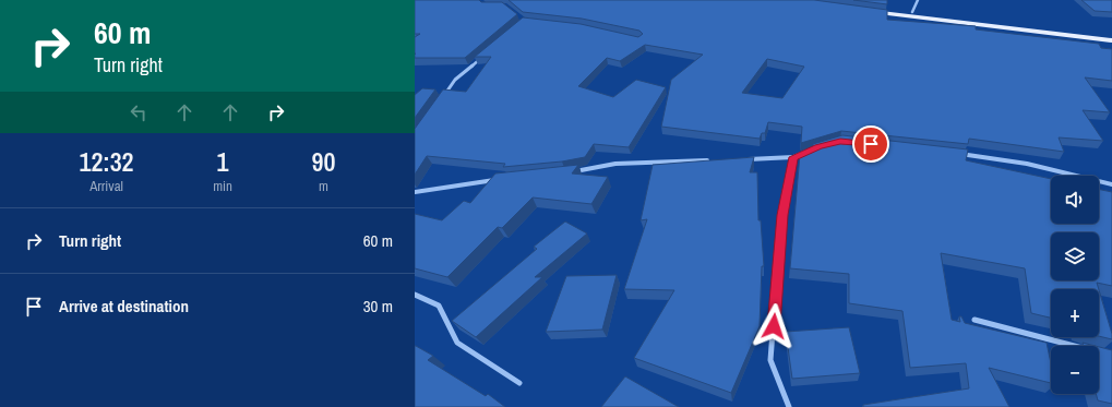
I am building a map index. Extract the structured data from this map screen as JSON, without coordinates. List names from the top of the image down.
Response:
{
  "page": {
    "turn": ["60 m", "Turn right"],
    "eta": [
      "12:32",
      "Arrival",
      "1",
      "min",
      "90",
      "m"
    ],
    "map_buttons": ["+", "−"],
    "list": [
      {
        "name": "Turn right",
        "value": "60 m"
      },
      {
        "name": "Arrive at destination",
        "value": "30 m"
      }
    ]
  }
}
